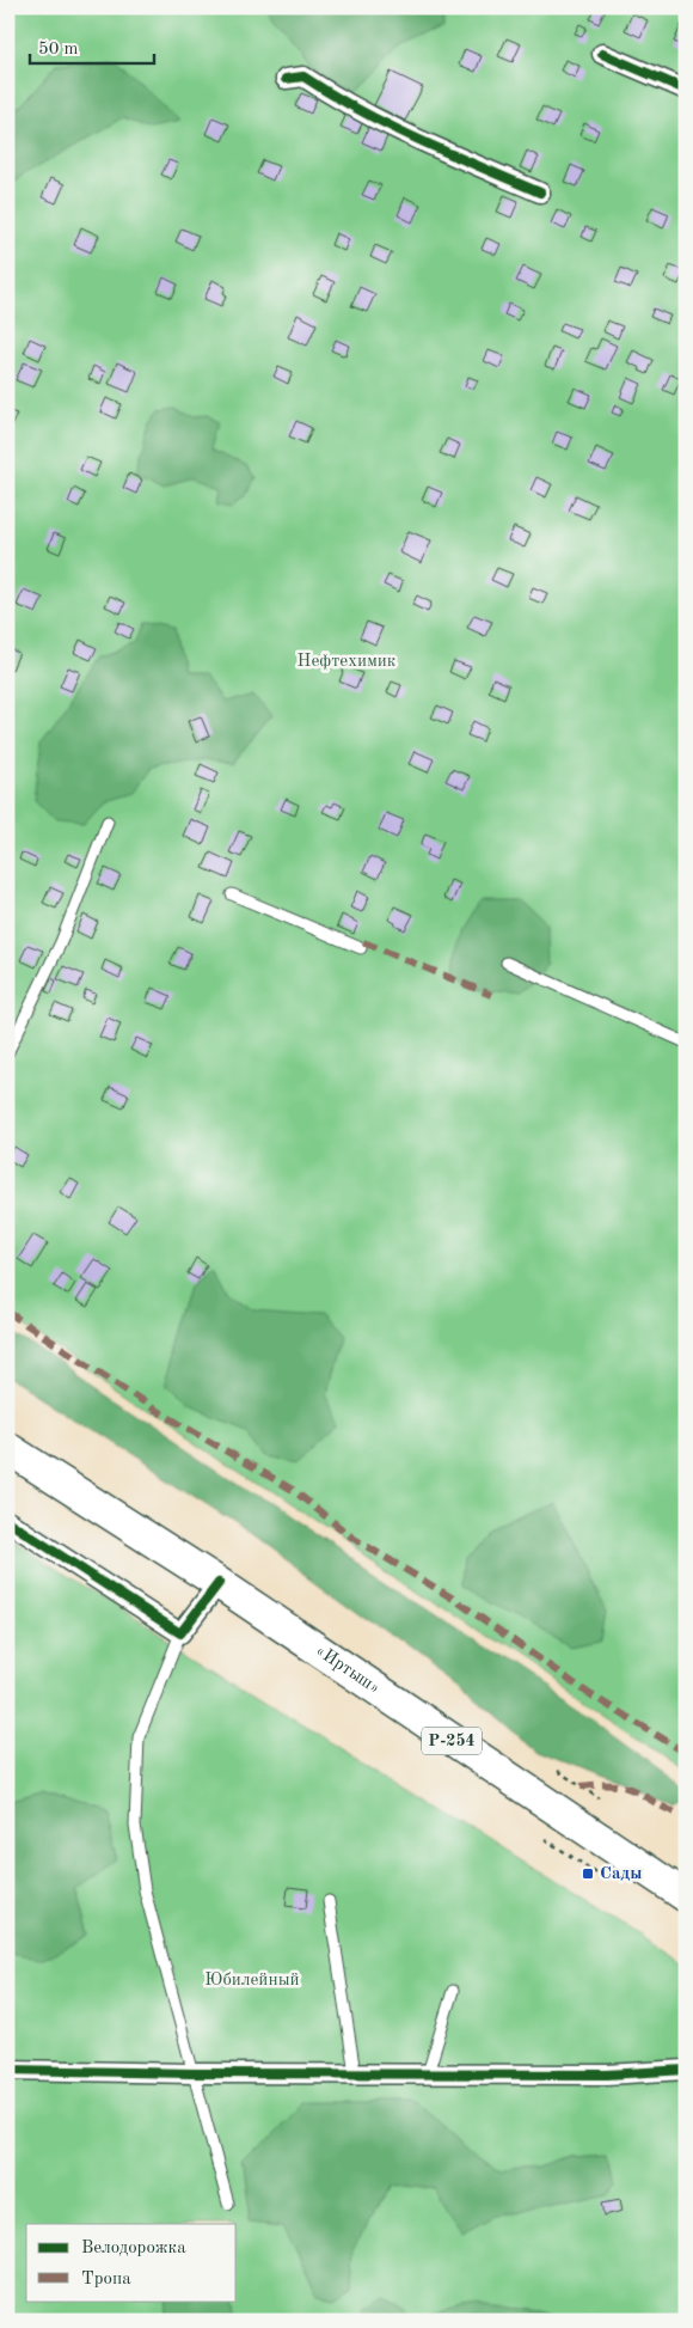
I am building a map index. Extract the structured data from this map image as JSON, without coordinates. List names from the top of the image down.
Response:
{
  "streets": {
    "main road": ["«Иртыш»", "Р-254"]
  },
  "parks": ["Нефтехимик", "Юбилейный"],
  "places": {
    "transit": ["Сады"]
  },
  "legend": ["Велодорожка", "Тропа"],
  "scale_bar": "50 m"
}
